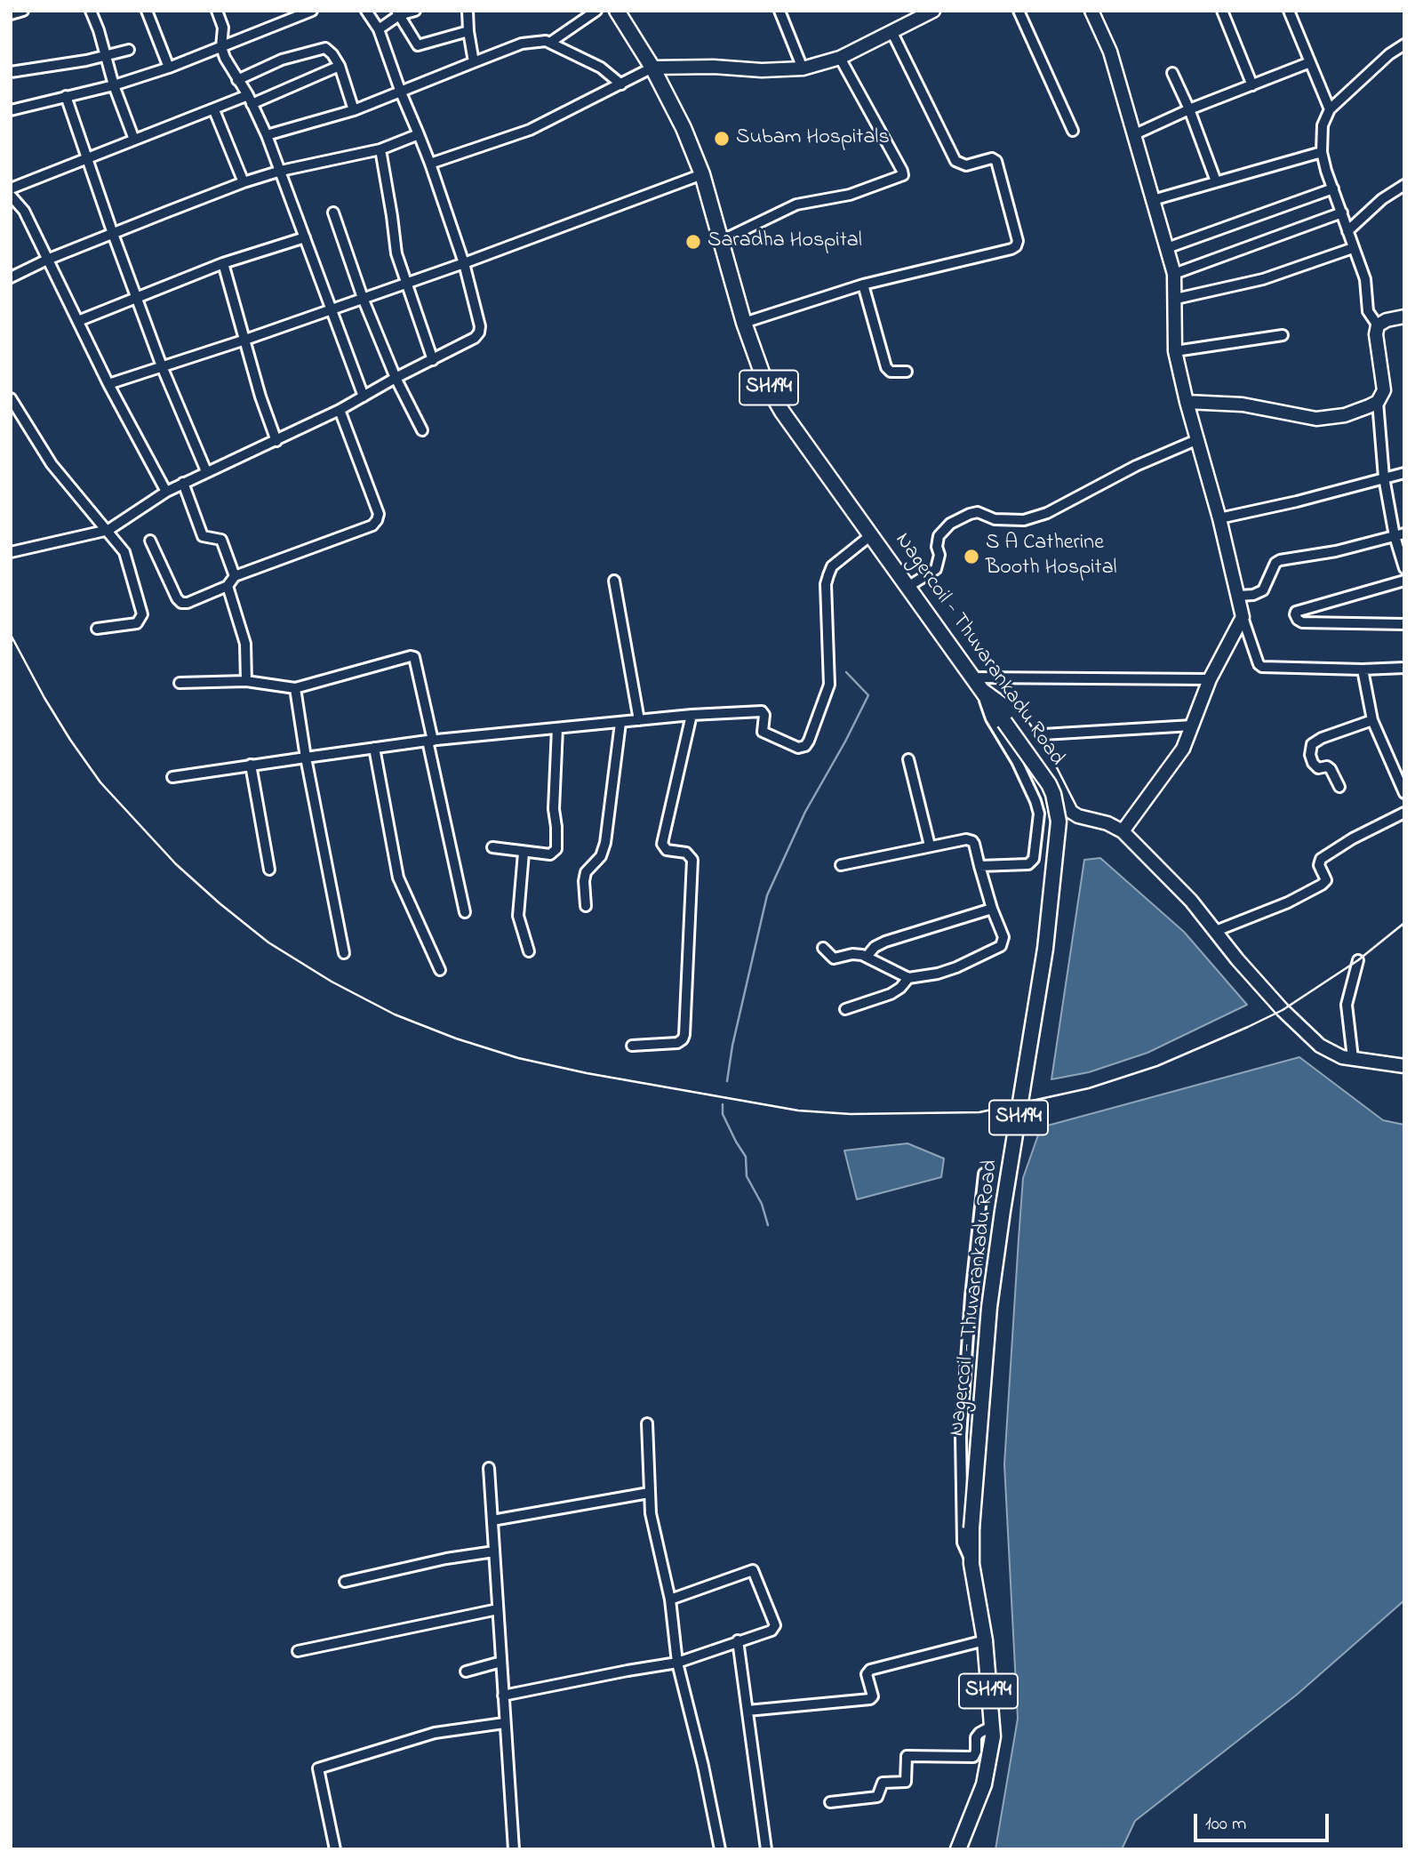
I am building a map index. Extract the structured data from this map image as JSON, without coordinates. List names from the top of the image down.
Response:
{
  "streets": {
    "main road": ["SH194", "Nagercoil - Thuvarankadu Road"]
  },
  "places": ["Subam Hospitals", "Saradha Hospital", "S A Catherine Booth Hospital"],
  "scale_bar": "100 m"
}
